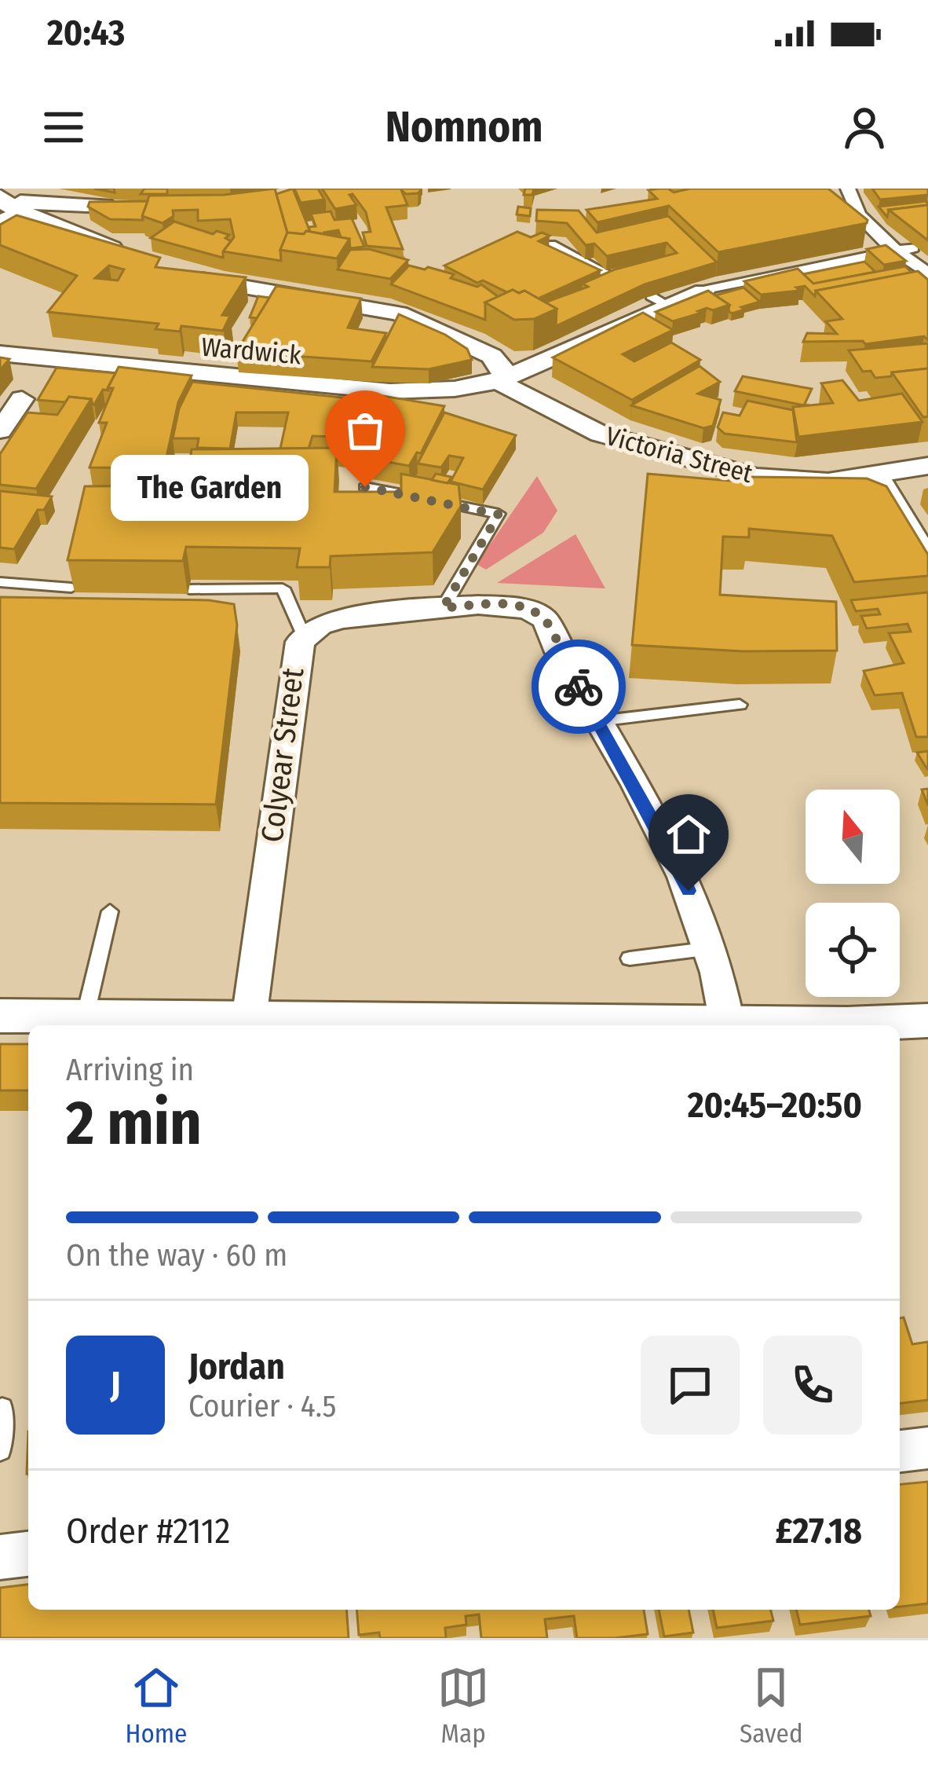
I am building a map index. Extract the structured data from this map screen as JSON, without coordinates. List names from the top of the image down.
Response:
{
  "streets": {
    "street": ["Wardwick", "Victoria Street", "Colyear Street"]
  },
  "crossings": [
    ["Wardwick", "Victoria Street"]
  ],
  "places": ["The Garden"],
  "north": "top",
  "page": {
    "status": "20:43",
    "header": "Nomnom",
    "bubble": "The Garden",
    "heading": ["2 min", "Arriving in", "20:45–20:50"],
    "panel": [
      "Jordan",
      "Courier · 4.5",
      "Order #2112",
      "£27.18"
    ],
    "bar": "On the way · 60 m",
    "round": "J",
    "tabs": ["Home", "Map", "Saved"]
  }
}
